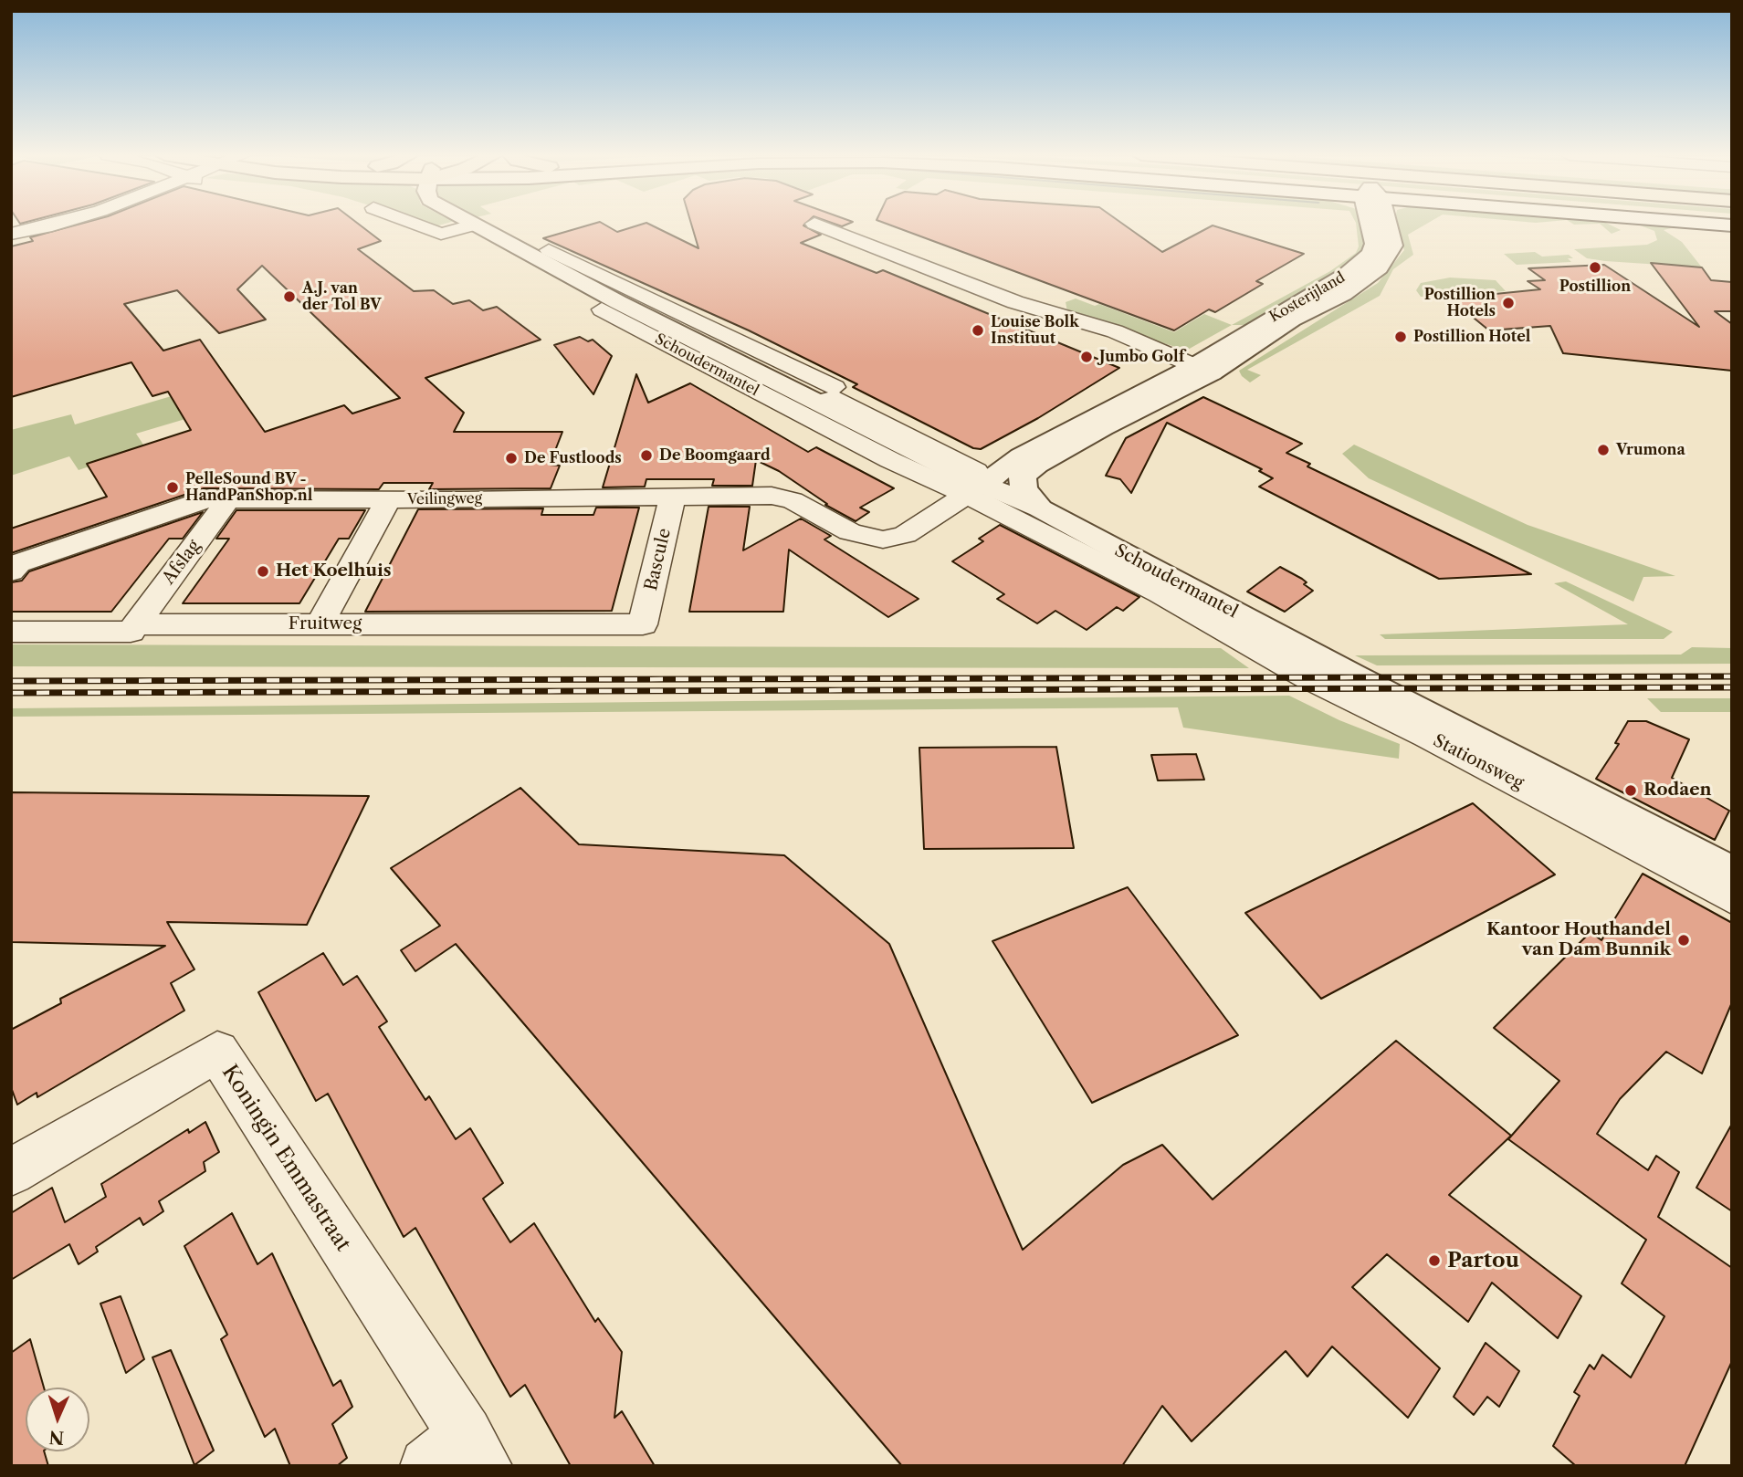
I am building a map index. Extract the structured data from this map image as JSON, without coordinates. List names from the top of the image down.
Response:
{
  "streets": {
    "main road": ["Kosterijland", "Schoudermantel", "Stationsweg"],
    "street": [
      "Veilingweg",
      "Bascule",
      "Afslag",
      "Fruitweg",
      "Koningin Emmastraat"
    ]
  },
  "crossings": [
    ["Kosterijland", "Schoudermantel"],
    ["Kosterijland", "Veilingweg"],
    ["Schoudermantel", "Veilingweg"],
    ["Schoudermantel", "Stationsweg"],
    ["Veilingweg", "Bascule"],
    ["Veilingweg", "Afslag"],
    ["Bascule", "Fruitweg"],
    ["Afslag", "Fruitweg"]
  ],
  "places": [
    "Postillion",
    "A.J. van der Tol BV",
    "Postillion Hotels",
    "Louise Bolk Instituut",
    "Postillion Hotel",
    "Jumbo Golf",
    "Vrumona",
    "De Boomgaard",
    "De Fustloods",
    "PelleSound BV - HandPanShop.nl",
    "Het Koelhuis",
    "Rodaen",
    "Kantoor Houthandel van Dam Bunnik",
    "Partou"
  ],
  "north": "bottom"
}
